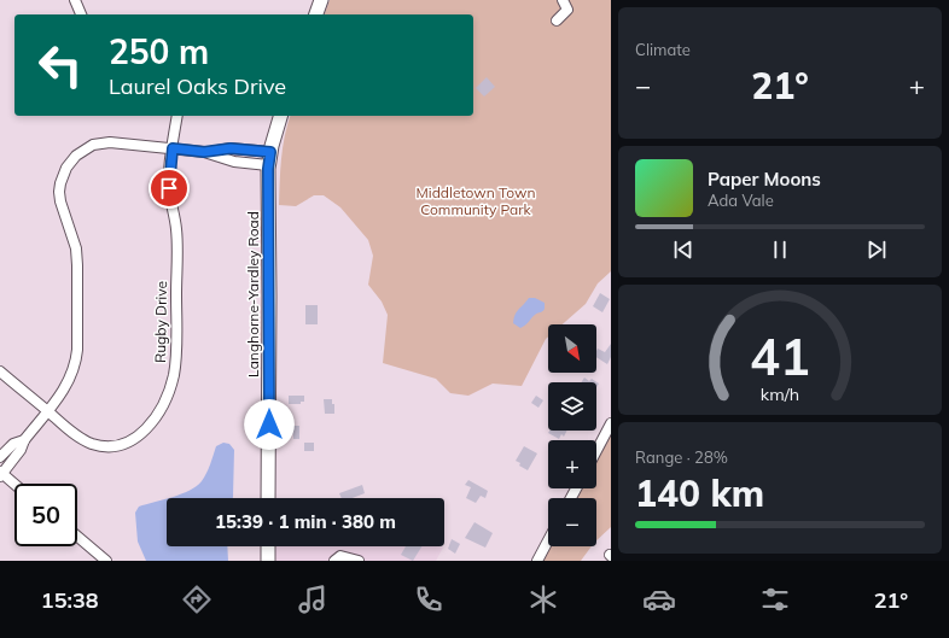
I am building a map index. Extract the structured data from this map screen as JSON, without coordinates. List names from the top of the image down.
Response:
{
  "streets": {
    "main road": ["Langhorne-Yardley Road"],
    "street": ["Rugby Drive"]
  },
  "parks": ["Middletown Town Community Park"],
  "north": "bottom right",
  "page": {
    "tile": [
      "Climate",
      ["Range · 28%", "140 km"]
    ],
    "turn": ["250 m", "Laurel Oaks Drive"],
    "heat": ["−", "21°", "+"],
    "song": ["Paper Moons", "Ada Vale"],
    "map_buttons": ["+", "−"],
    "limit": "50",
    "trip": "15:39 · 1 min · 380 m",
    "tabs": ["15:38", "21°"],
    "gauge": ["41", "km/h"]
  }
}
